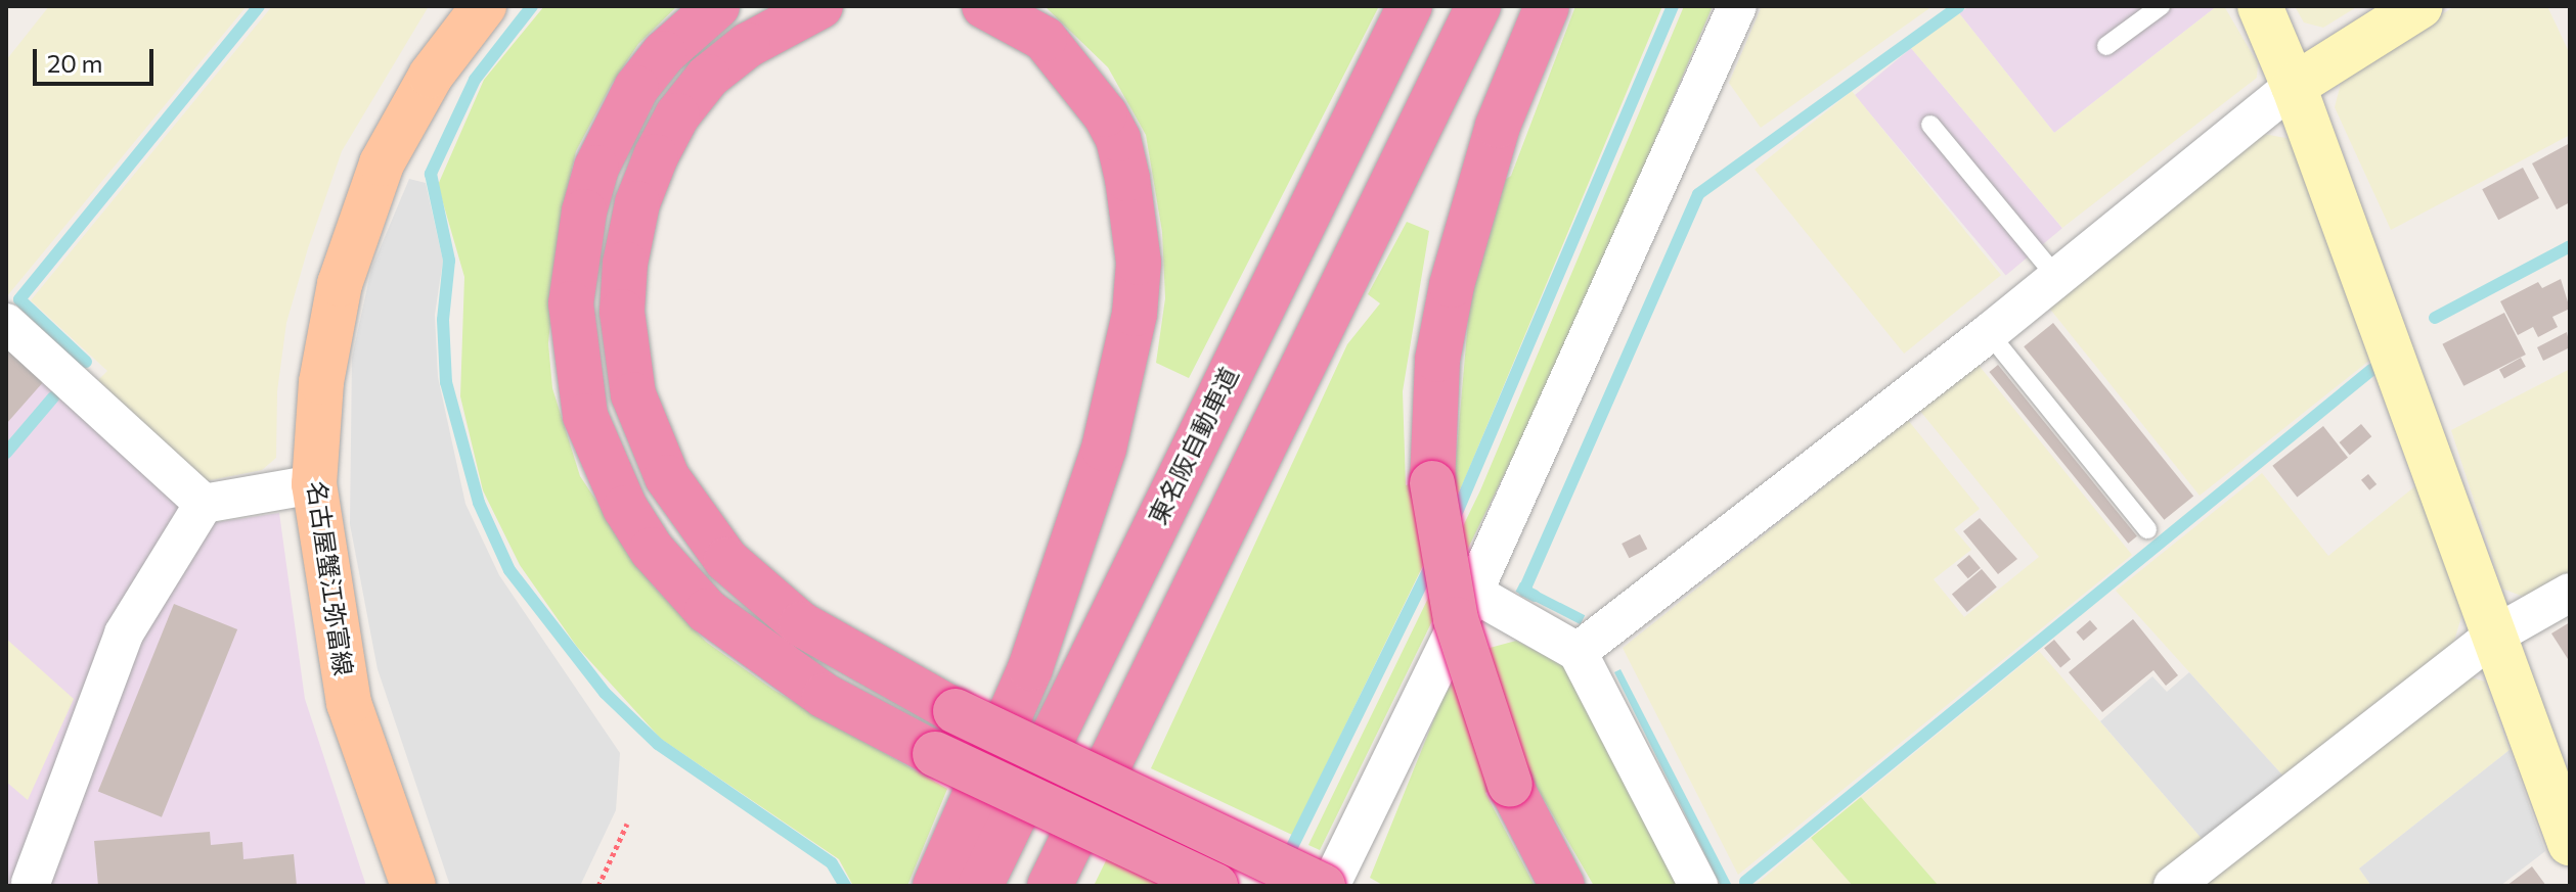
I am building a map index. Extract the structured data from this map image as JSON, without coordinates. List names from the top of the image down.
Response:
{
  "streets": {
    "highway": ["東名阪自動車道"],
    "main road": ["名古屋蟹江弥富線"]
  },
  "scale_bar": "20 m"
}
